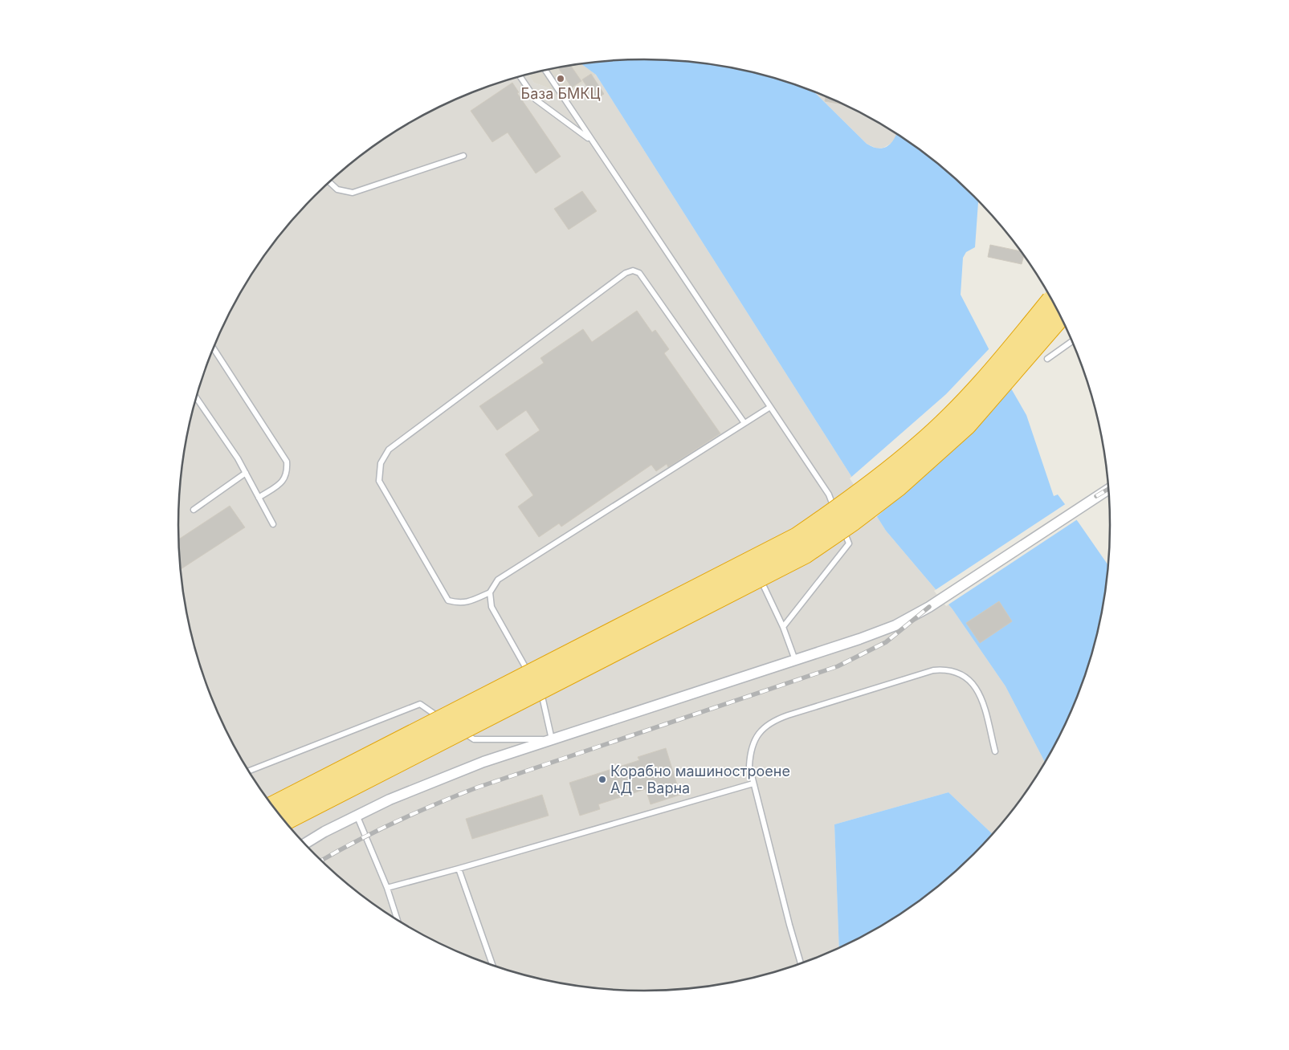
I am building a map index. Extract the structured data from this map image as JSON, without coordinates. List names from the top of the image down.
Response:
{
  "places": ["База БМКЦ", "Корабно машиностроене АД - Варна"]
}
